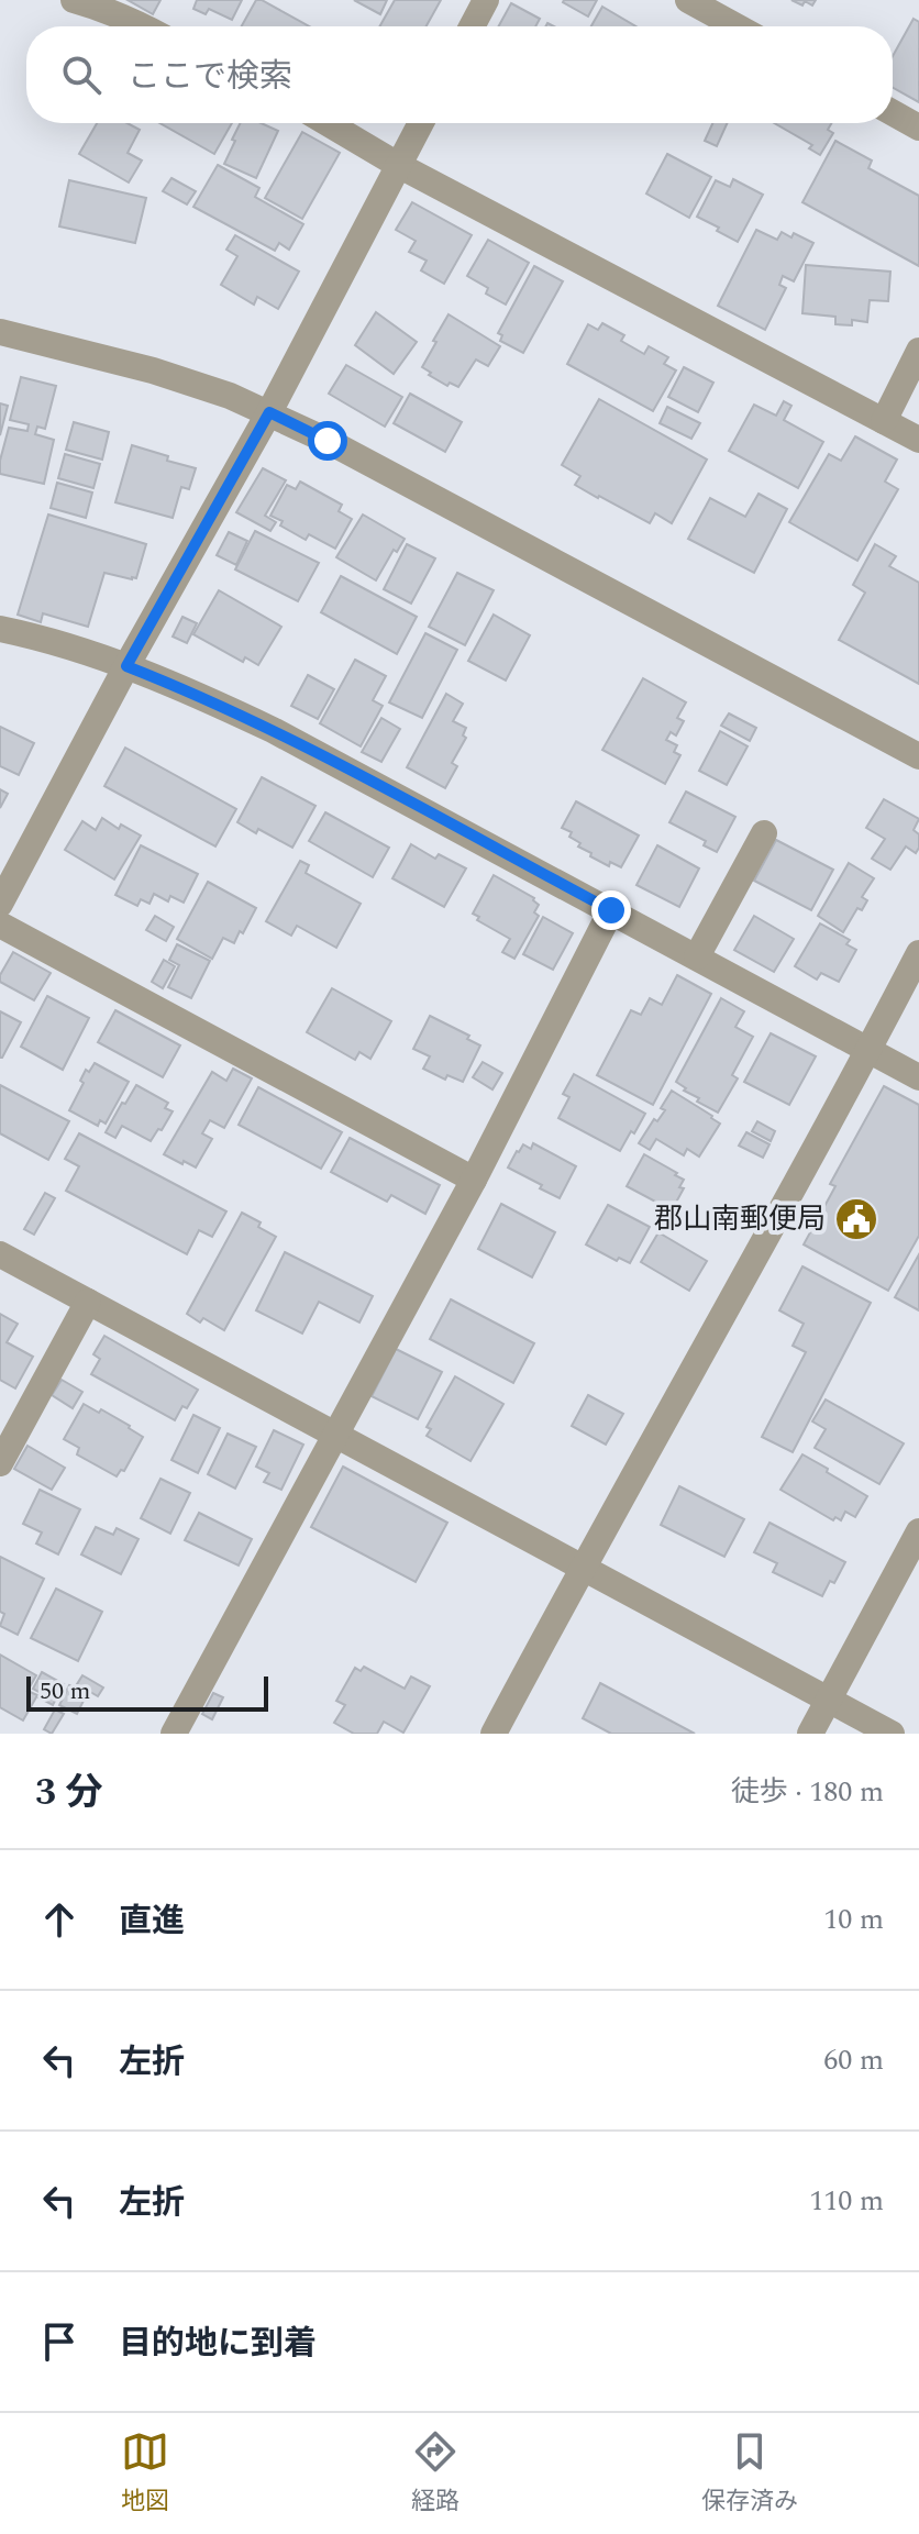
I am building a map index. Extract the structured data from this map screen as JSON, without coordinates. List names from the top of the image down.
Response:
{
  "places": {
    "public building": ["郡山南郵便局"]
  },
  "scale_bar": "50 m",
  "page": {
    "search": "ここで検索",
    "scale": "50 m",
    "heading": ["3 分", "徒歩 · 180 m"],
    "list": [
      ["直進", "10 m"],
      ["左折", "60 m"],
      ["左折", "110 m"],
      "目的地に到着"
    ],
    "nav": ["地図", "経路", "保存済み"]
  }
}
